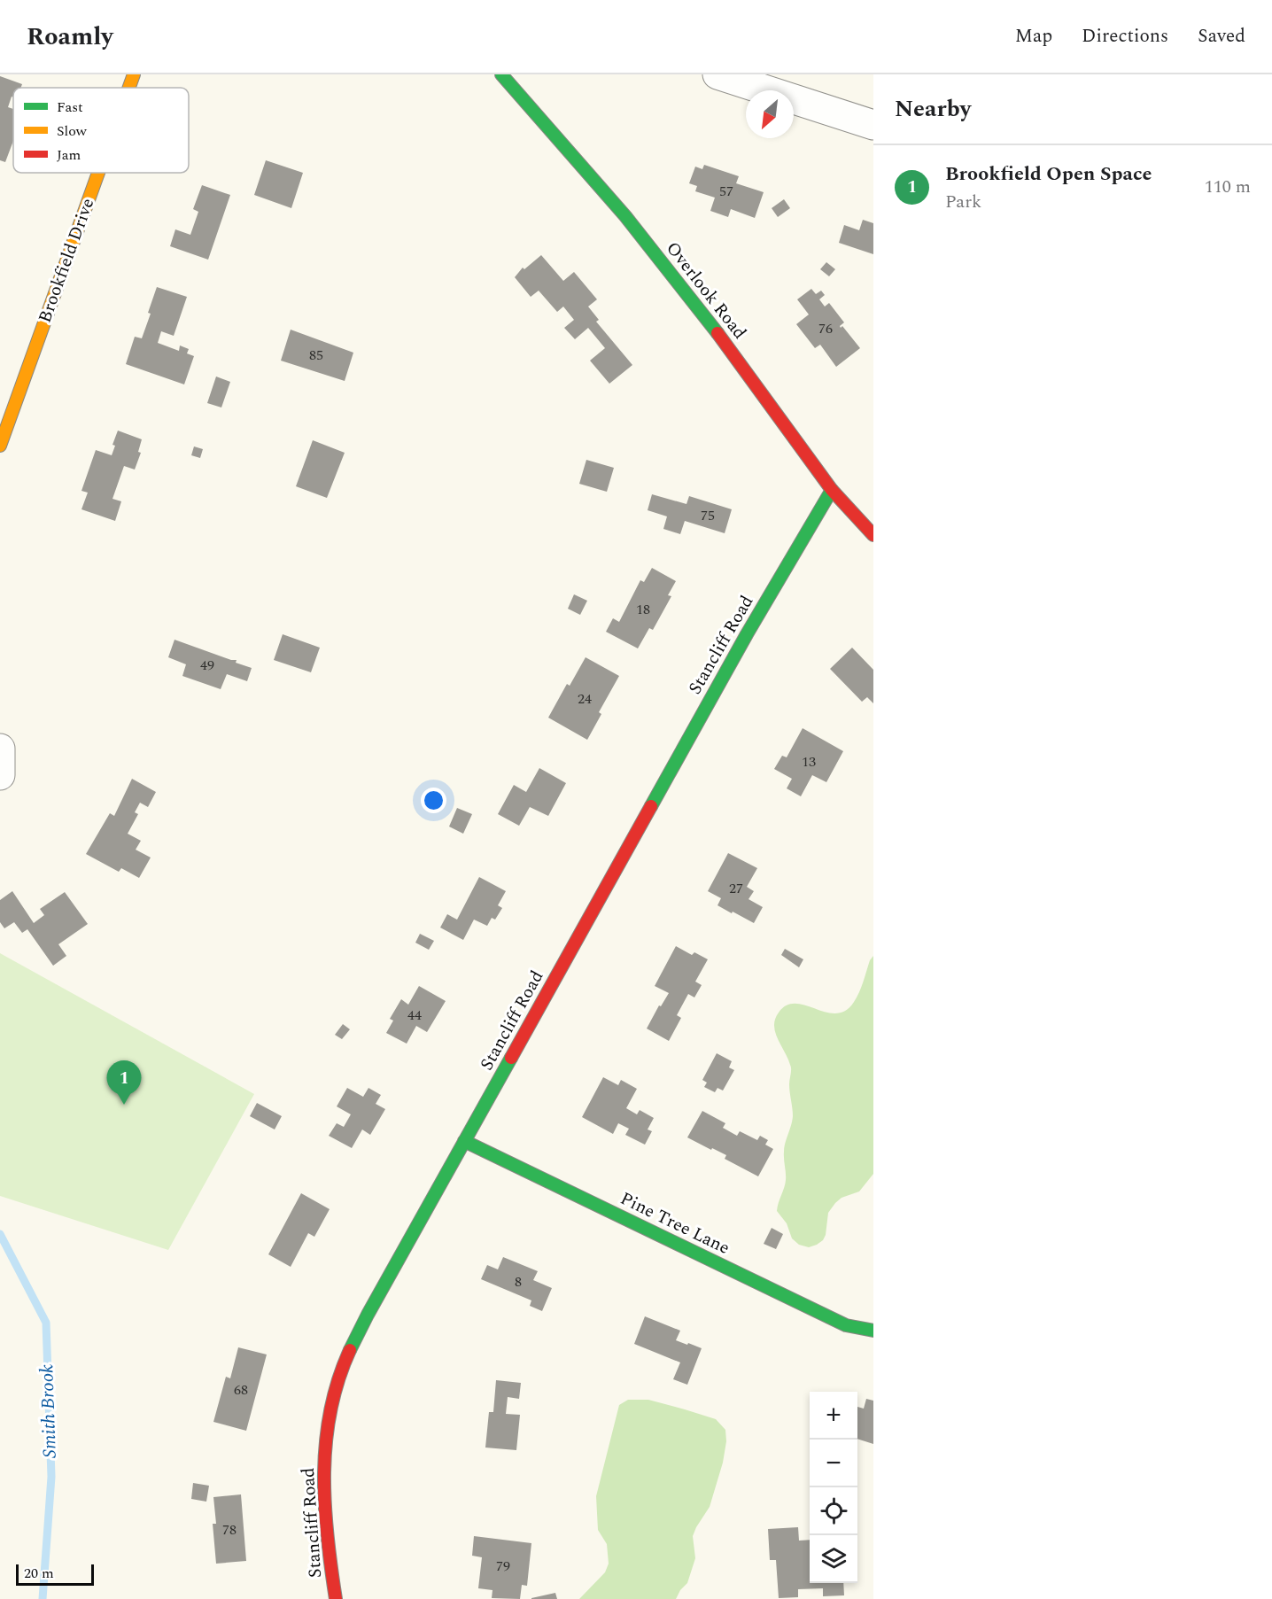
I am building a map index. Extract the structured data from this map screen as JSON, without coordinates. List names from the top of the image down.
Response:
{
  "streets": {
    "street": [
      "Brookfield Drive",
      "Overlook Road",
      "Stancliff Road",
      "Pine Tree Lane"
    ]
  },
  "crossings": [
    ["Overlook Road", "Stancliff Road"],
    ["Stancliff Road", "Pine Tree Lane"]
  ],
  "water": ["Smith Brook"],
  "house_numbers": [
    "57",
    "76",
    "85",
    "75",
    "18",
    "49",
    "24",
    "13",
    "27",
    "44",
    "8",
    "68",
    "78",
    "79"
  ],
  "legend": ["Fast", "Slow", "Jam"],
  "scale_bar": "20 m",
  "north": "bottom left",
  "page": {
    "header": "Roamly",
    "nav": ["Map", "Directions", "Saved"],
    "heading": "Nearby",
    "list": [
      {
        "mark": "1",
        "name": "Brookfield Open Space",
        "note": "Park",
        "value": "110 m"
      }
    ],
    "pins": "1",
    "map_buttons": ["+", "−"],
    "scale": "20 m"
  }
}
